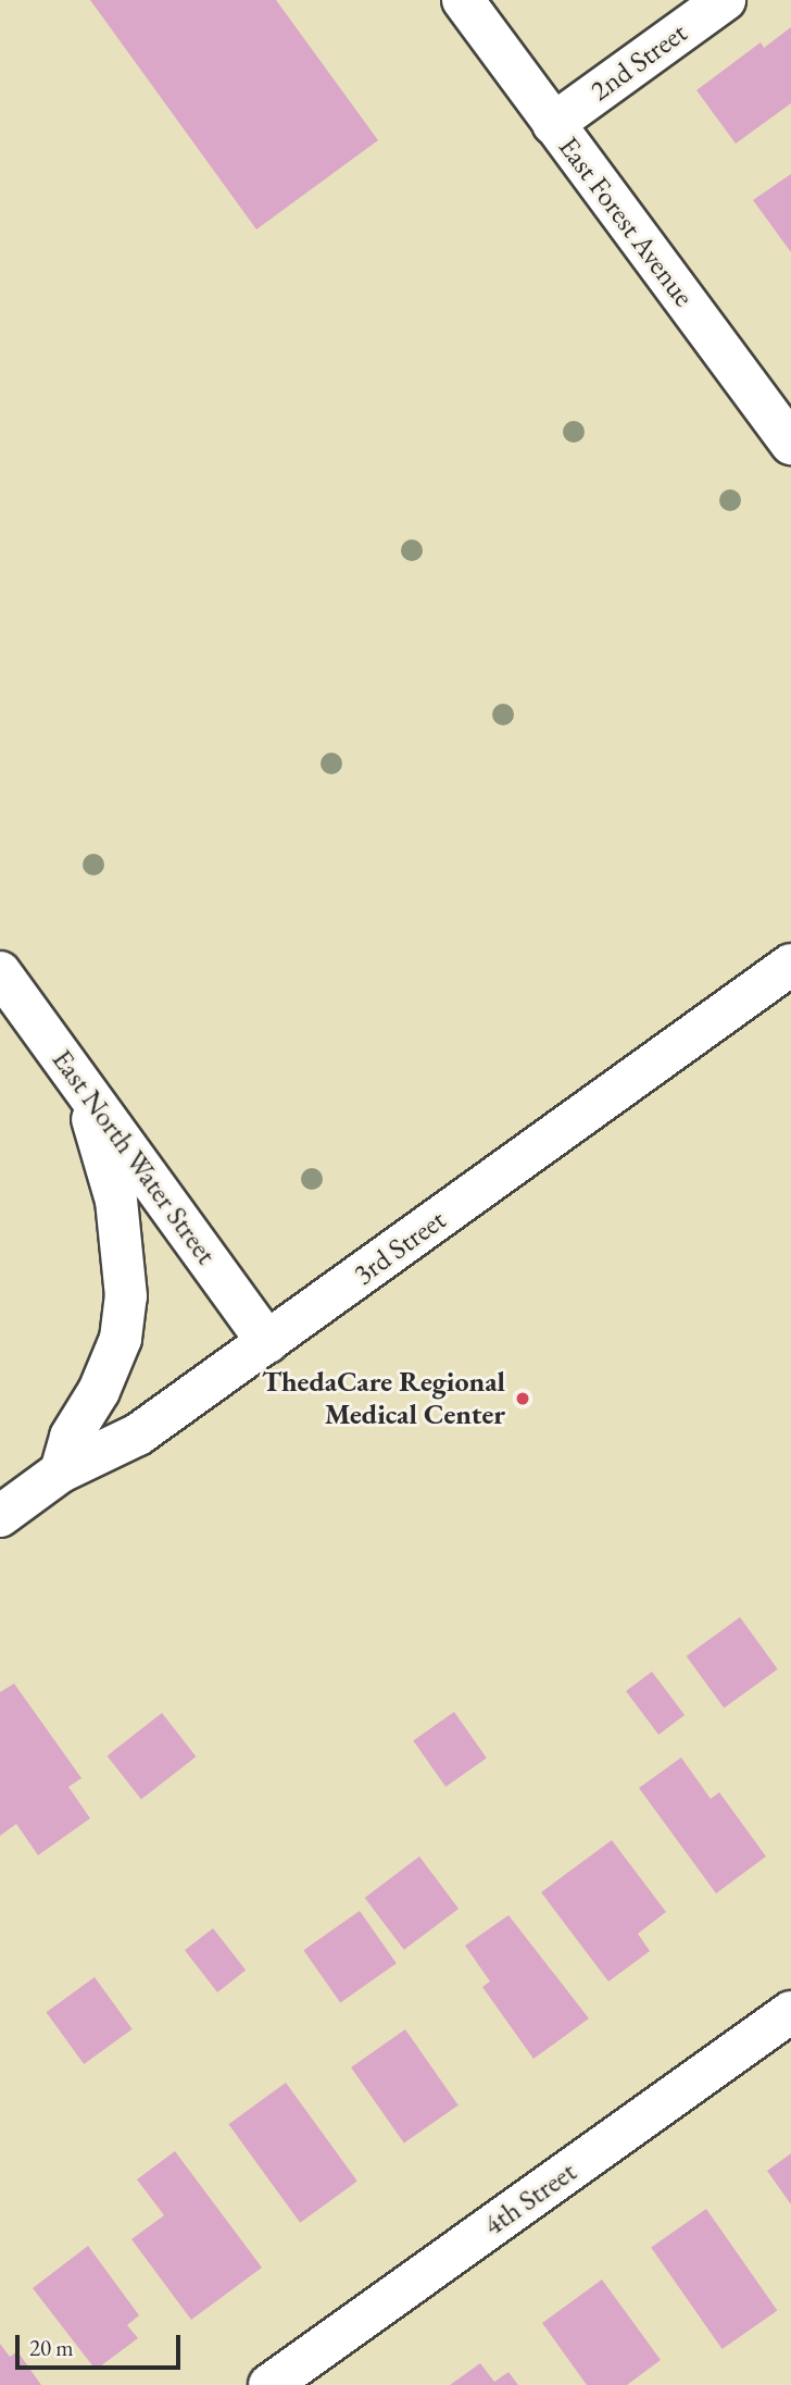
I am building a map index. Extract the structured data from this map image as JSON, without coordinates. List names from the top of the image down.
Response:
{
  "streets": {
    "street": [
      "2nd Street",
      "East Forest Avenue",
      "East North Water Street",
      "3rd Street",
      "4th Street"
    ]
  },
  "crossings": [
    ["2nd Street", "East Forest Avenue"],
    ["East North Water Street", "3rd Street"]
  ],
  "places": ["ThedaCare Regional Medical Center"],
  "scale_bar": "20 m"
}
